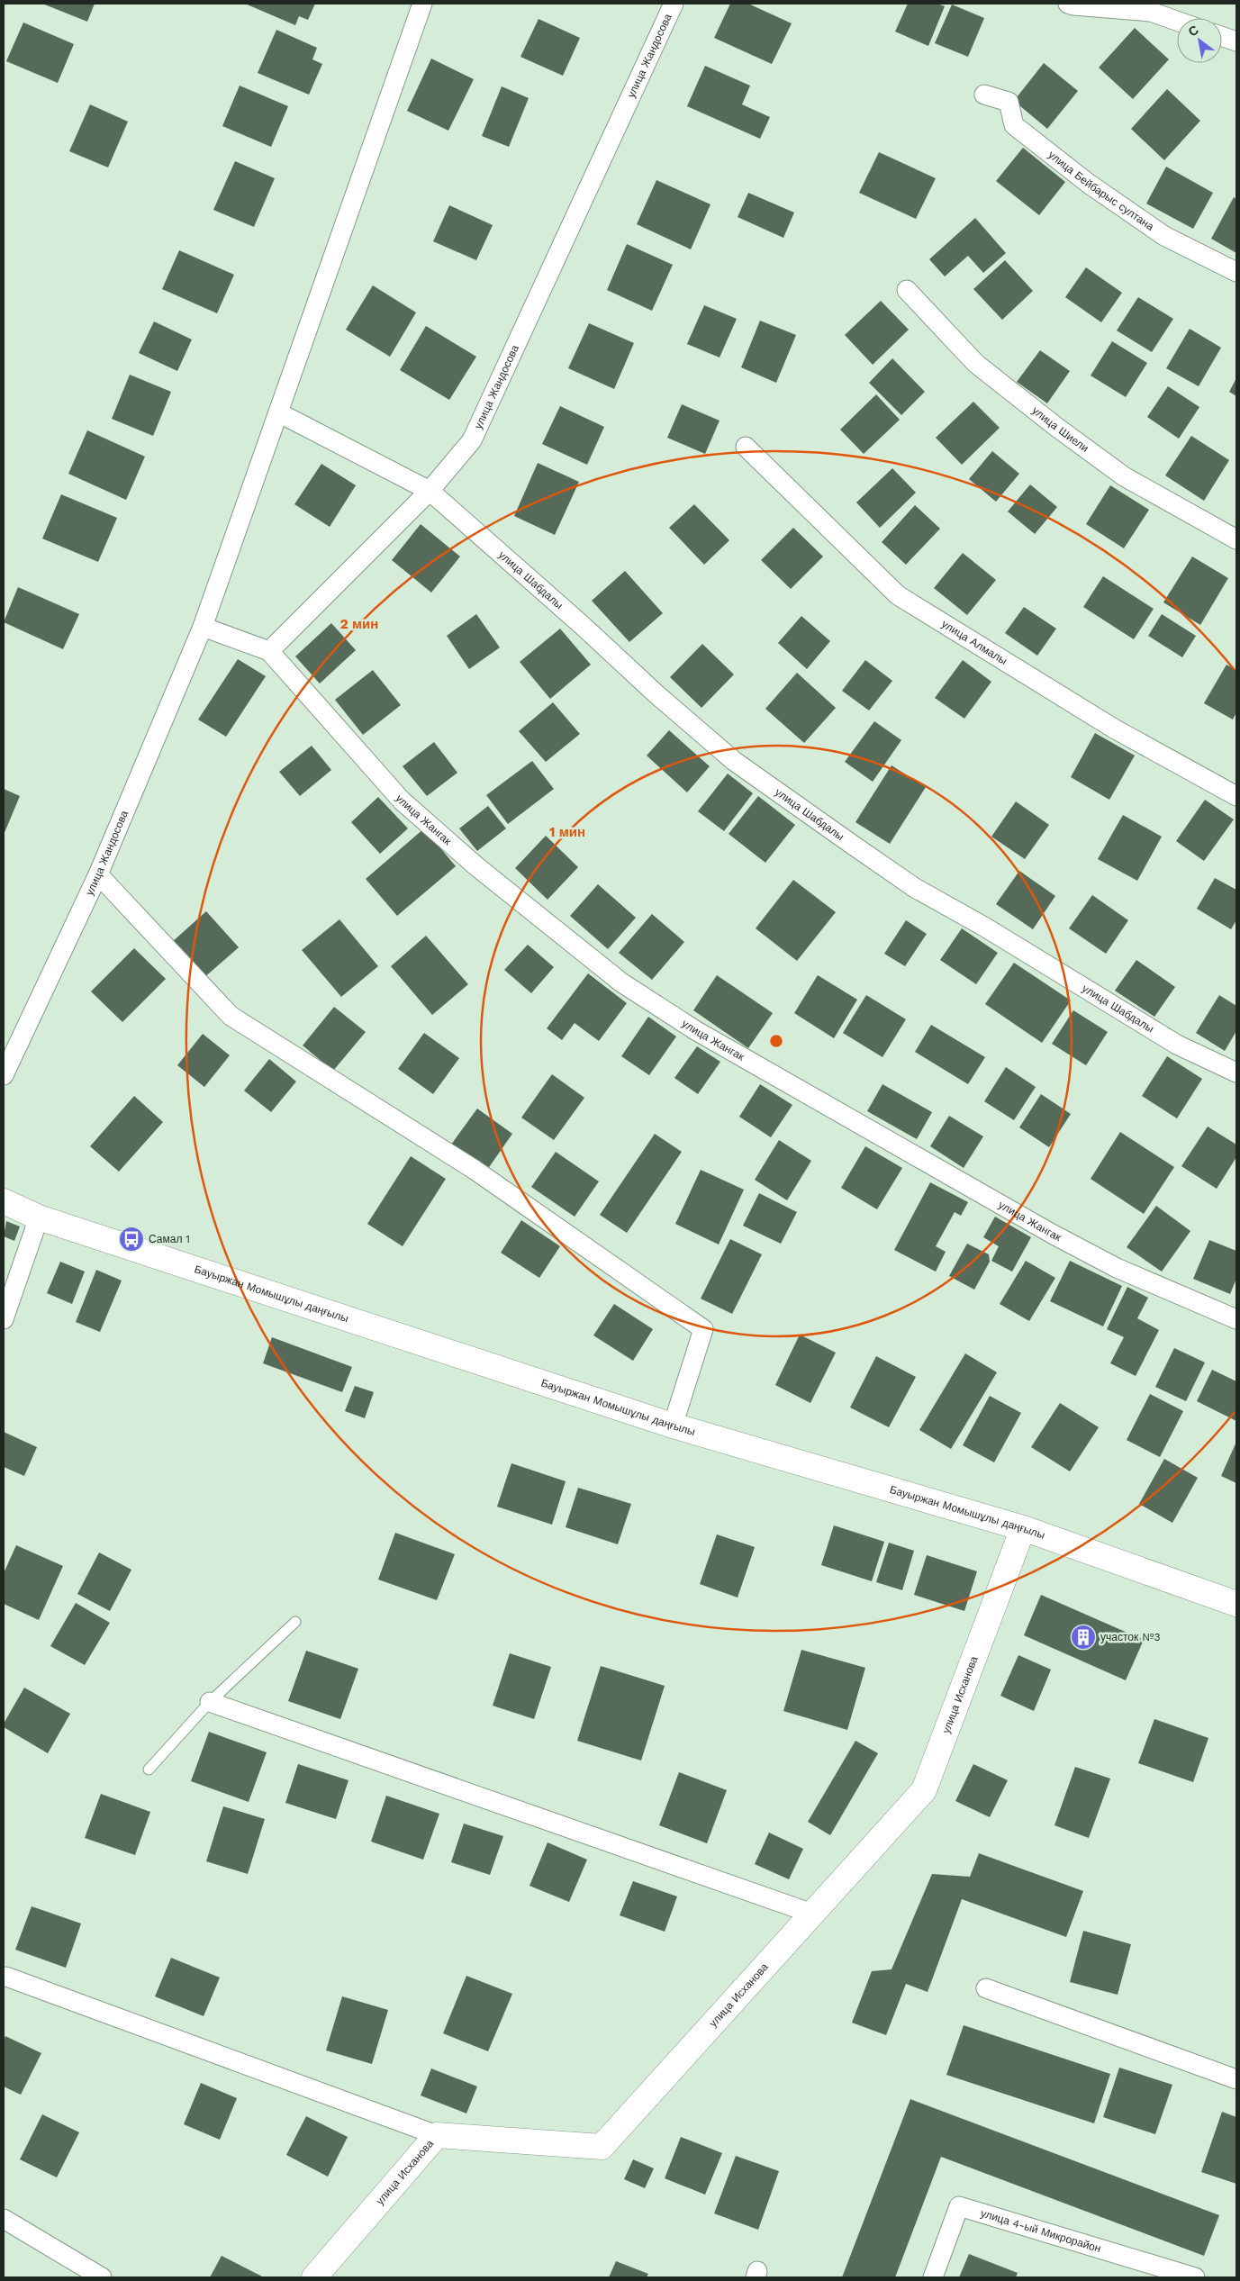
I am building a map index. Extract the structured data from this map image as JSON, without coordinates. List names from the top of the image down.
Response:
{
  "streets": {
    "main road": ["Бауыржан Момышұлы даңғылы", "улица Исханова"],
    "street": [
      "улица Жандосова",
      "улица Бейбарыс султана",
      "улица Шиели",
      "улица Шабдалы",
      "улица Алмалы",
      "улица Жангак",
      "улица 4-ый Микрорайон"
    ]
  },
  "crossings": [
    ["улица Жандосова", "улица Шабдалы"],
    ["улица Жандосова", "улица Жангак"],
    ["Бауыржан Момышұлы даңғылы", "улица Исханова"]
  ],
  "places": {
    "bus stop": ["Самал 1"],
    "building": ["участок №3"]
  },
  "north": "top left",
  "rings": ["2 мин", "1 мин"]
}
